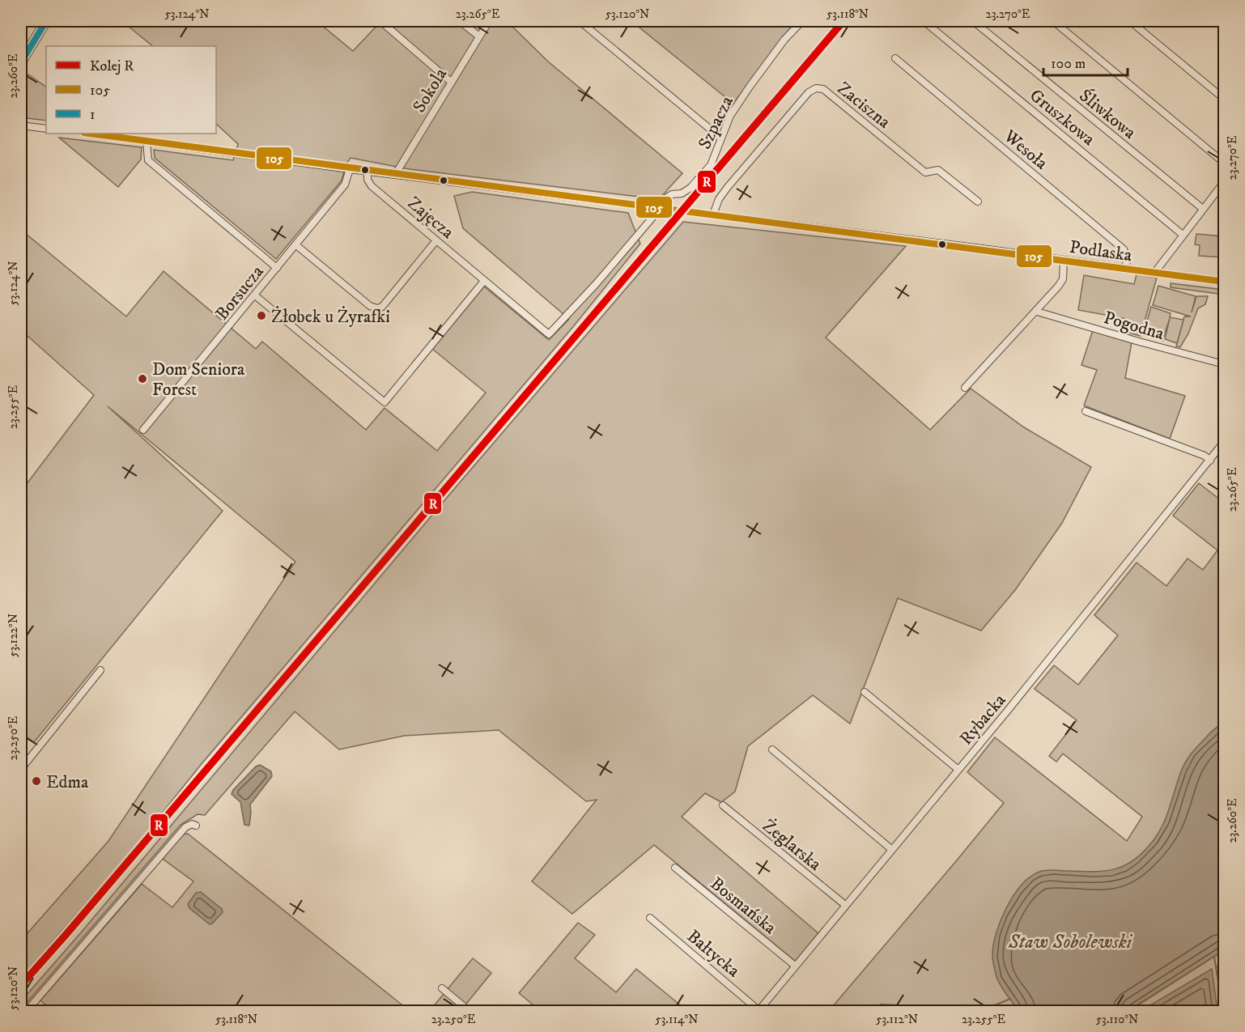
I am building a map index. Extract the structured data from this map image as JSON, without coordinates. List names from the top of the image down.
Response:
{
  "streets": {
    "street": [
      "Sokola",
      "Zaciszna",
      "Śliwkowa",
      "Gruszkowa",
      "Szpacza",
      "Wesoła",
      "Zajęcza",
      "Podlaska",
      "Borsucza",
      "Pogodna",
      "Rybacka",
      "Żeglarska",
      "Bosmańska",
      "Bałtycka"
    ]
  },
  "crossings": [
    ["Sokola", "Podlaska"],
    ["Zaciszna", "Podlaska"],
    ["Szpacza", "Zajęcza"],
    ["Szpacza", "Podlaska"],
    ["Wesoła", "Podlaska"],
    ["Zajęcza", "Podlaska"],
    ["Podlaska", "Borsucza"],
    ["Rybacka", "Żeglarska"],
    ["Rybacka", "Bosmańska"],
    ["Rybacka", "Bałtycka"]
  ],
  "water": ["Staw Sobolewski"],
  "places": ["Żłobek u Żyrafki", "Dom Seniora Forest", "Edma"],
  "lines": ["rail line R", "transit line 1", "transit line 105"],
  "legend": ["Kolej R", "105", "1"],
  "scale_bar": "100 m",
  "coordinates": [
    "53.124°N",
    "23.265°E",
    "53.120°N",
    "53.118°N",
    "23.270°E",
    "23.260°E",
    "23.255°E",
    "53.122°N",
    "23.250°E",
    "53.114°N",
    "53.112°N",
    "53.110°N"
  ]
}
